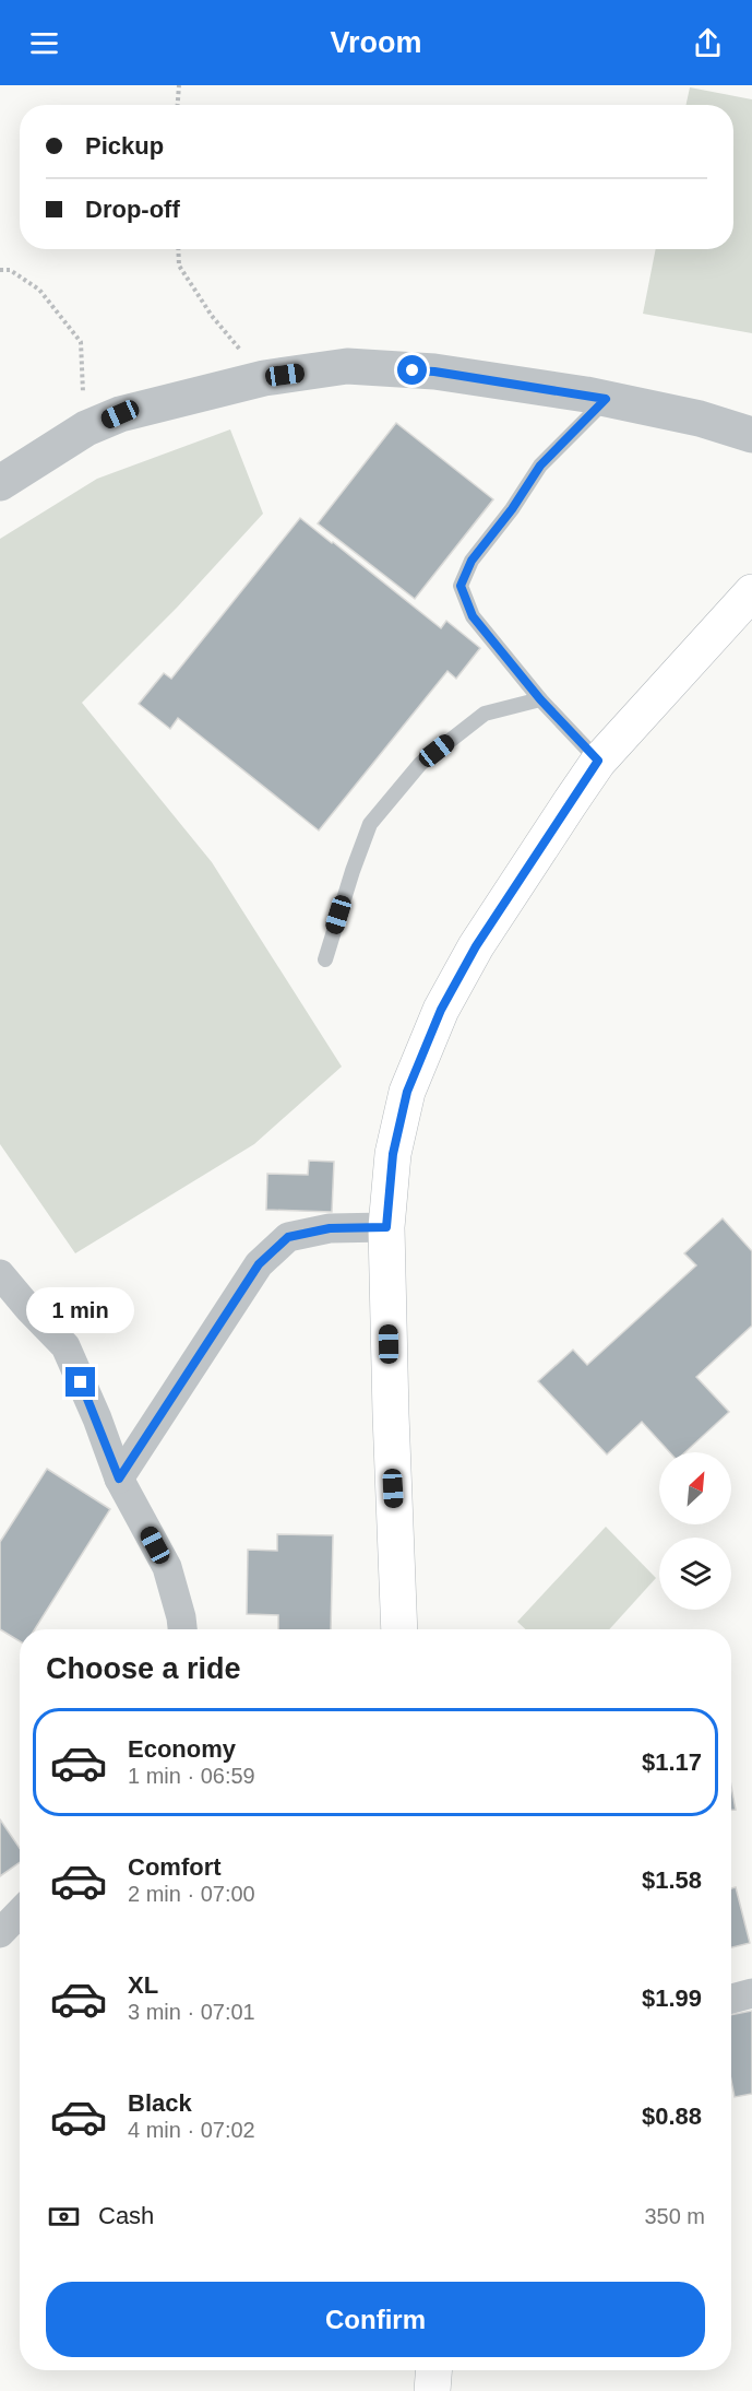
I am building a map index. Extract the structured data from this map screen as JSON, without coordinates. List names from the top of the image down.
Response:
{
  "north": "top right",
  "page": {
    "header": "Vroom",
    "banner": ["Pickup", "Drop-off"],
    "bubble": "1 min",
    "heading": "Choose a ride",
    "list": [
      {
        "name": "Economy",
        "note": "1 min · 06:59",
        "value": "$1.17"
      },
      {
        "name": "Comfort",
        "note": "2 min · 07:00",
        "value": "$1.58"
      },
      {
        "name": "XL",
        "note": "3 min · 07:01",
        "value": "$1.99"
      },
      {
        "name": "Black",
        "note": "4 min · 07:02",
        "value": "$0.88"
      }
    ],
    "pay": ["Cash", "350 m"],
    "buttons": "Confirm"
  }
}
